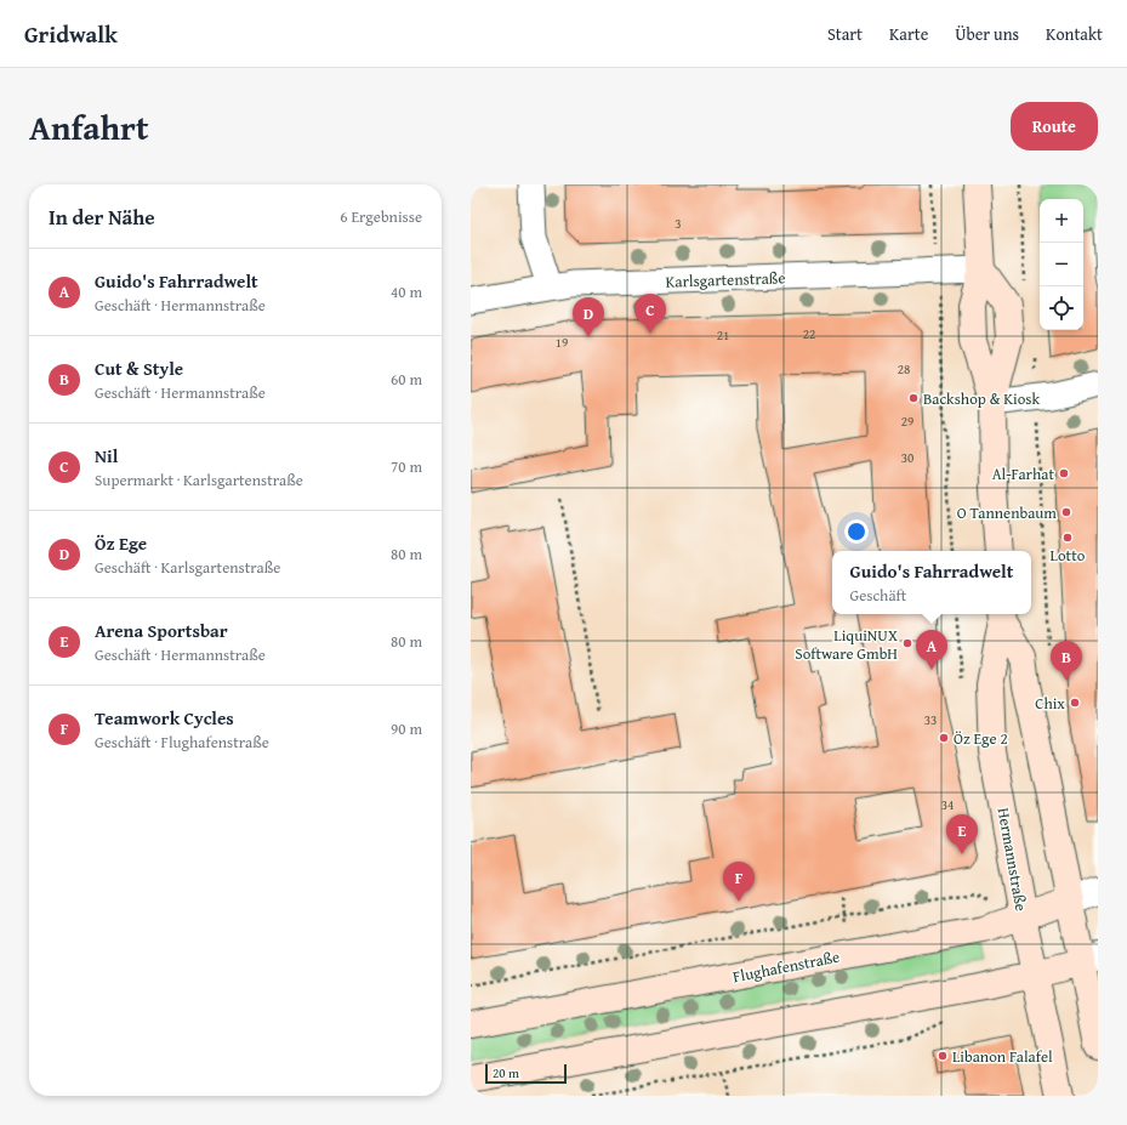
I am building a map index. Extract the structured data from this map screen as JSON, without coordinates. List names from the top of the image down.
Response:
{
  "streets": {
    "main road": ["Hermannstraße", "Flughafenstraße"],
    "street": ["Karlsgartenstraße"]
  },
  "crossings": [
    ["Hermannstraße", "Flughafenstraße"]
  ],
  "places": [
    "Backshop & Kiosk",
    "Al-Farhat",
    "O Tannenbaum",
    "Lotto",
    "LiquiNUX Software GmbH",
    "Chix",
    "Öz Ege 2",
    "Libanon Falafel"
  ],
  "house_numbers": [
    "3",
    "22",
    "21",
    "19",
    "28",
    "29",
    "30",
    "33",
    "34"
  ],
  "scale_bar": "20 m",
  "page": {
    "header": "Gridwalk",
    "nav": [
      "Start",
      "Karte",
      "Über uns",
      "Kontakt"
    ],
    "title": "Anfahrt",
    "buttons": "Route",
    "heading": ["In der Nähe", "6 Ergebnisse"],
    "map_buttons": ["+", "−"],
    "list": [
      {
        "mark": "A",
        "name": "Guido's Fahrradwelt",
        "note": "Geschäft · Hermannstraße",
        "value": "40 m"
      },
      {
        "mark": "B",
        "name": "Cut & Style",
        "note": "Geschäft · Hermannstraße",
        "value": "60 m"
      },
      {
        "mark": "C",
        "name": "Nil",
        "note": "Supermarkt · Karlsgartenstraße",
        "value": "70 m"
      },
      {
        "mark": "D",
        "name": "Öz Ege",
        "note": "Geschäft · Karlsgartenstraße",
        "value": "80 m"
      },
      {
        "mark": "E",
        "name": "Arena Sportsbar",
        "note": "Geschäft · Hermannstraße",
        "value": "80 m"
      },
      {
        "mark": "F",
        "name": "Teamwork Cycles",
        "note": "Geschäft · Flughafenstraße",
        "value": "90 m"
      }
    ],
    "pins": [
      "C",
      "D",
      "A",
      "B",
      "E",
      "F"
    ],
    "popup": ["Guido's Fahrradwelt", "Geschäft"],
    "scale": "20 m"
  }
}
